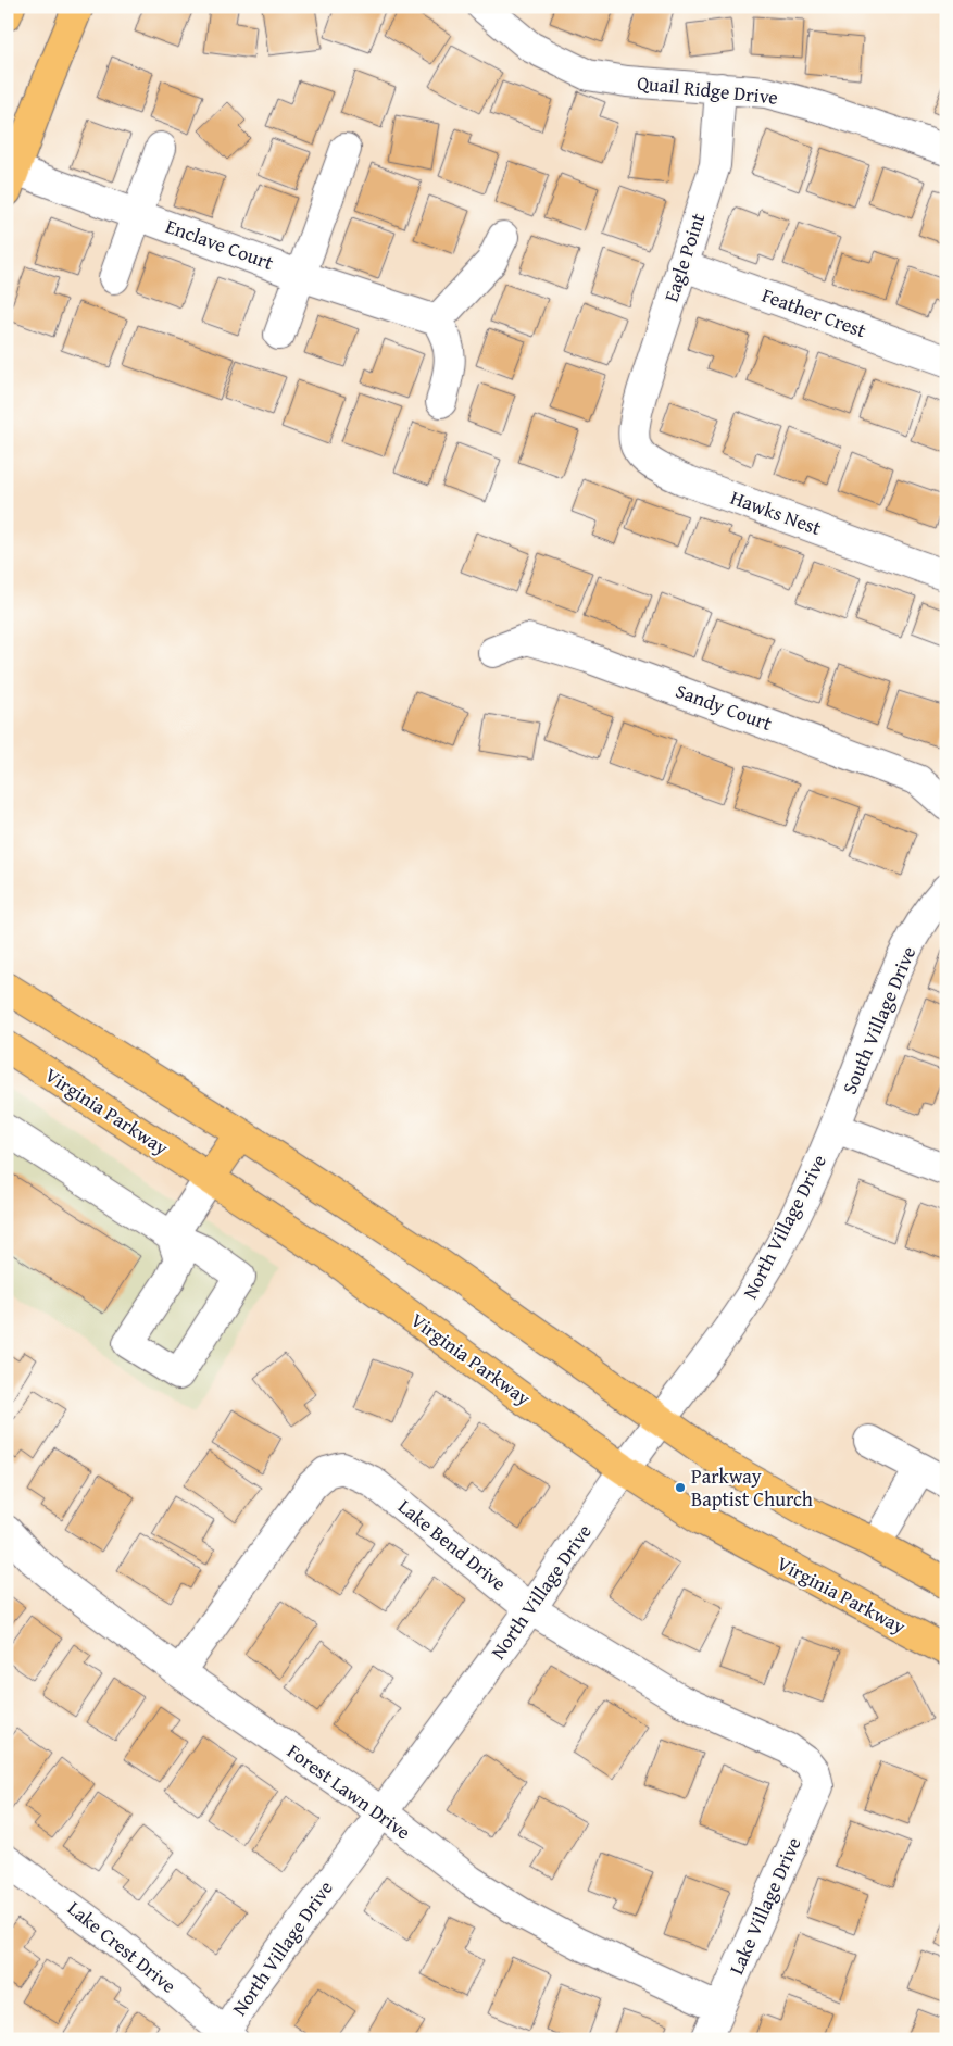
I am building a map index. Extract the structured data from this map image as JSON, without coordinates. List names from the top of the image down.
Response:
{
  "streets": {
    "main road": ["Virginia Parkway"],
    "street": [
      "Quail Ridge Drive",
      "Enclave Court",
      "Eagle Point",
      "Feather Crest",
      "Hawks Nest",
      "Sandy Court",
      "South Village Drive",
      "North Village Drive",
      "Lake Bend Drive",
      "Forest Lawn Drive",
      "Lake Village Drive",
      "Lake Crest Drive"
    ]
  },
  "crossings": [
    ["Quail Ridge Drive", "Eagle Point"],
    ["Eagle Point", "Feather Crest"],
    ["Eagle Point", "Hawks Nest"],
    ["South Village Drive", "North Village Drive"],
    ["Virginia Parkway", "North Village Drive"],
    ["North Village Drive", "Lake Bend Drive"],
    ["North Village Drive", "Forest Lawn Drive"],
    ["North Village Drive", "Lake Crest Drive"],
    ["Lake Bend Drive", "Forest Lawn Drive"],
    ["Lake Bend Drive", "Lake Village Drive"],
    ["Forest Lawn Drive", "Lake Village Drive"]
  ],
  "places": ["Parkway Baptist Church"]
}
